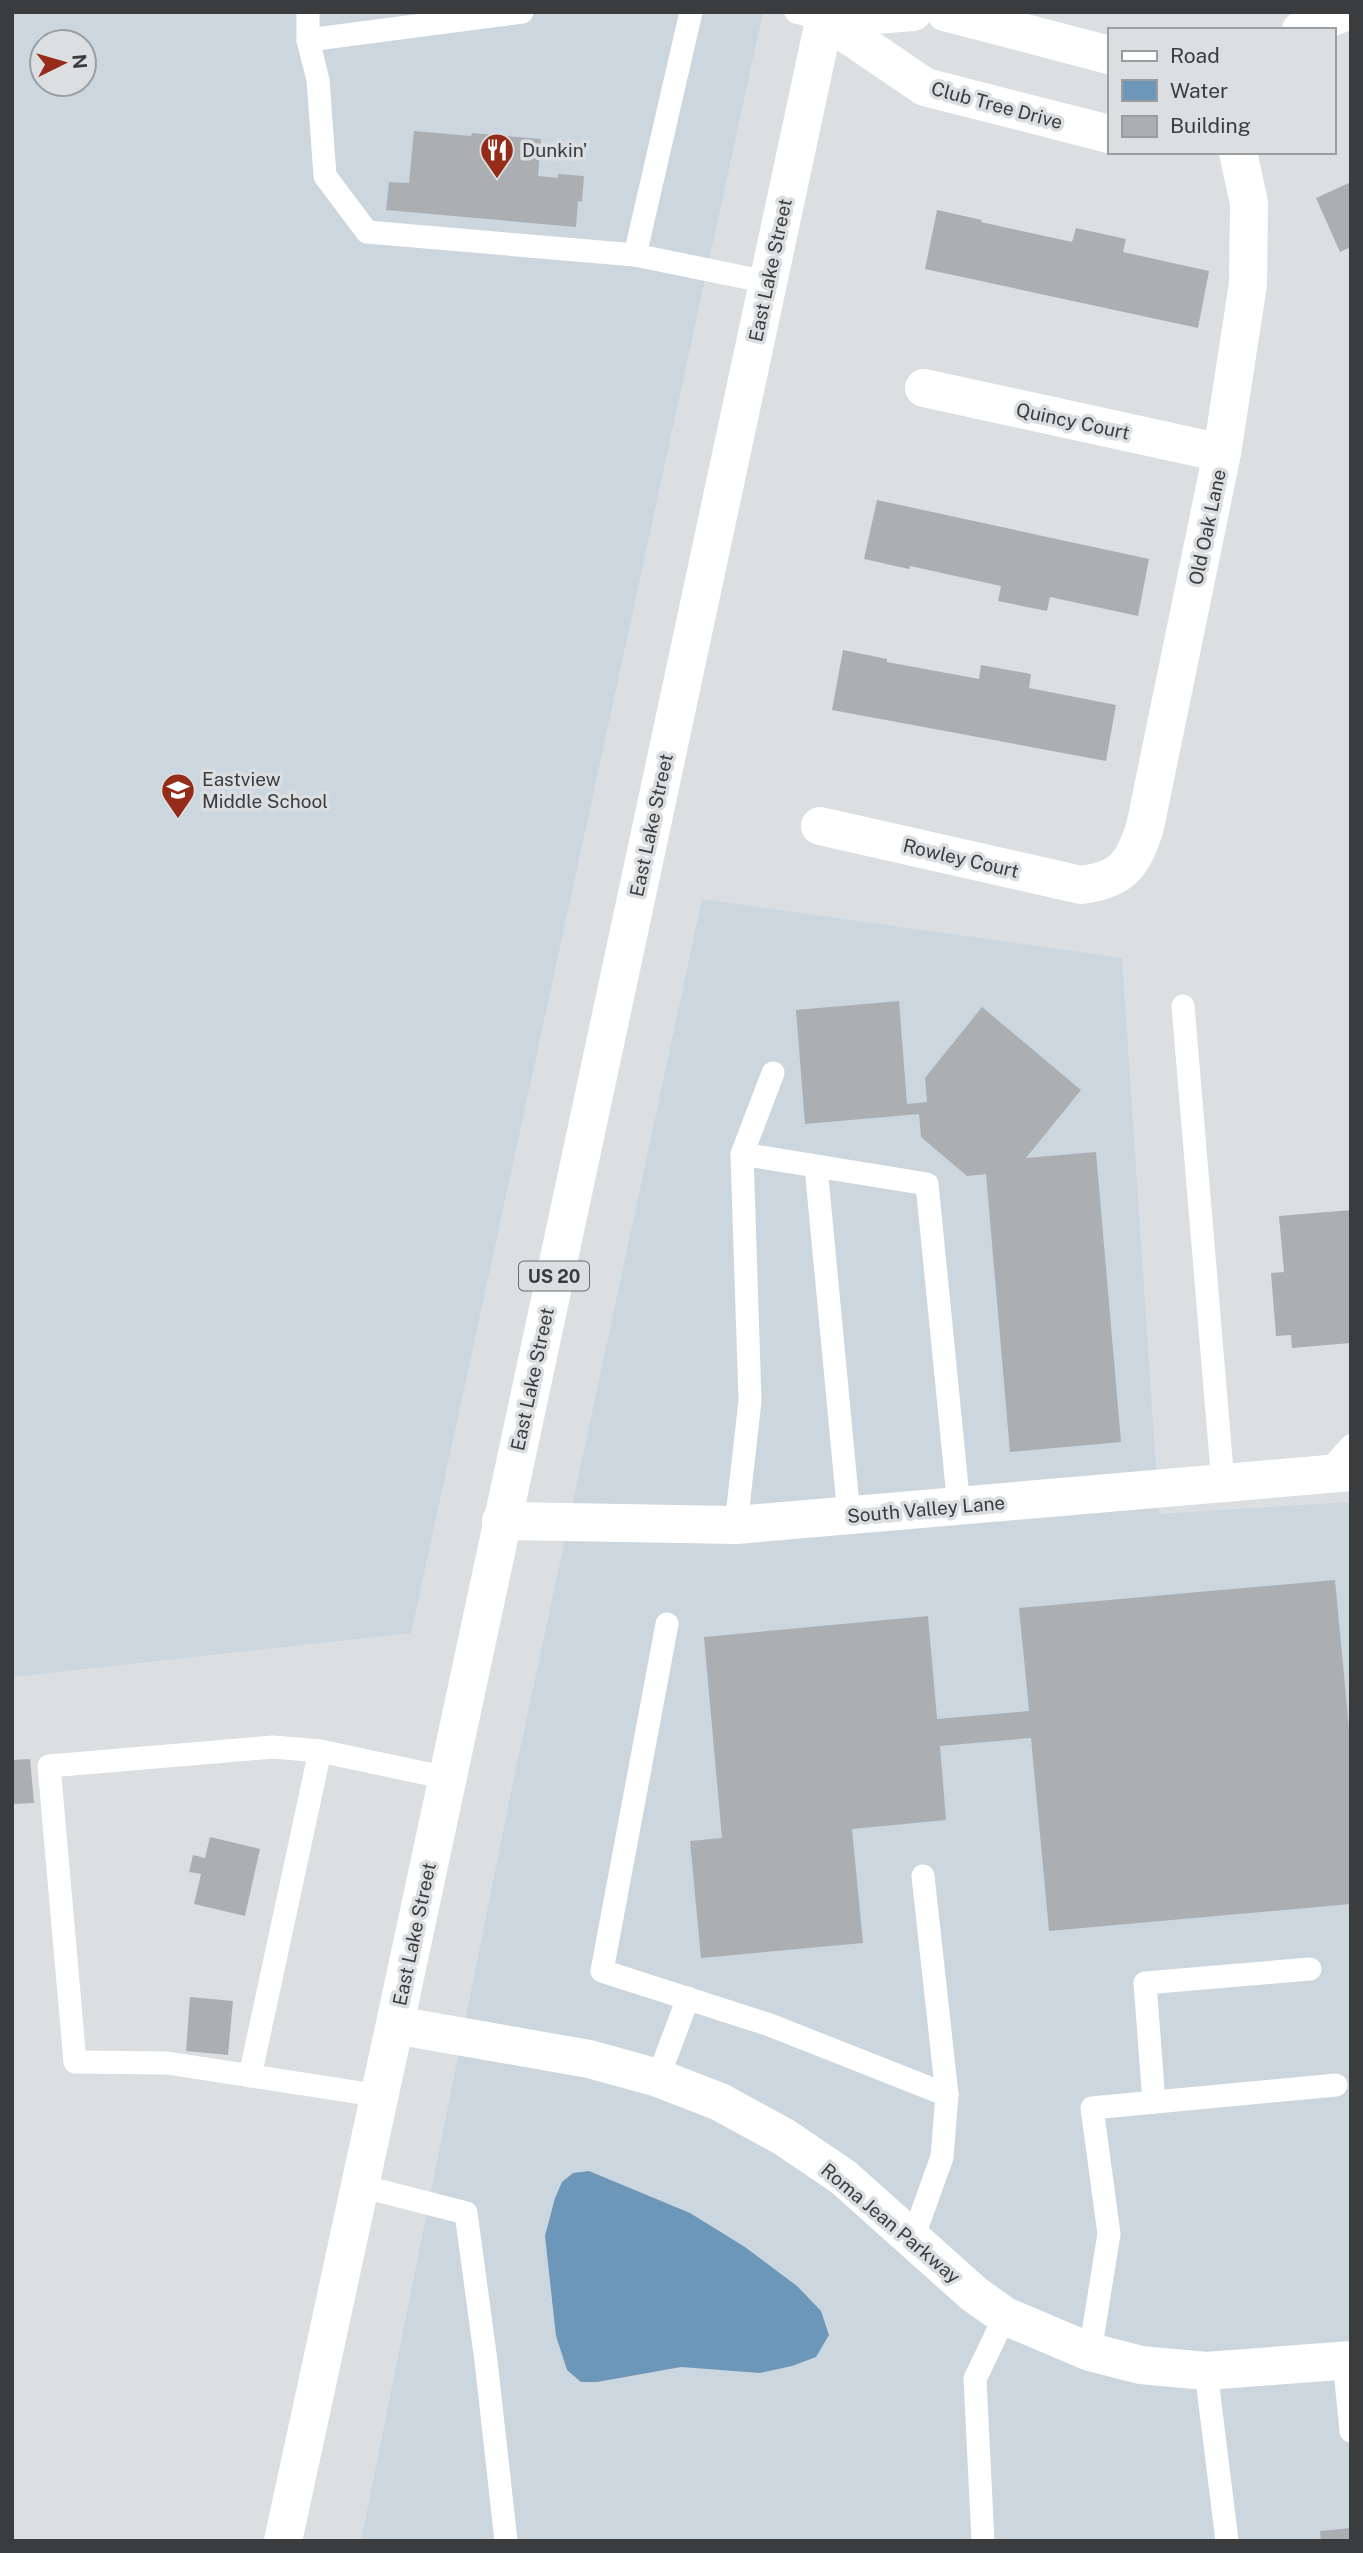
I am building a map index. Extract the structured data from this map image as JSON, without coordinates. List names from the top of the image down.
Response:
{
  "streets": {
    "main road": [
      "Club Tree Drive",
      "East Lake Street",
      "Quincy Court",
      "Old Oak Lane",
      "Rowley Court",
      "US 20",
      "South Valley Lane",
      "Roma Jean Parkway"
    ]
  },
  "crossings": [
    ["Club Tree Drive", "East Lake Street"],
    ["East Lake Street", "South Valley Lane"],
    ["East Lake Street", "Roma Jean Parkway"],
    ["Quincy Court", "Old Oak Lane"],
    ["Old Oak Lane", "Rowley Court"]
  ],
  "places": {
    "restaurant": ["Dunkin'"],
    "school or university": ["Eastview Middle School"]
  },
  "legend": ["Road", "Water", "Building"],
  "north": "right"
}
